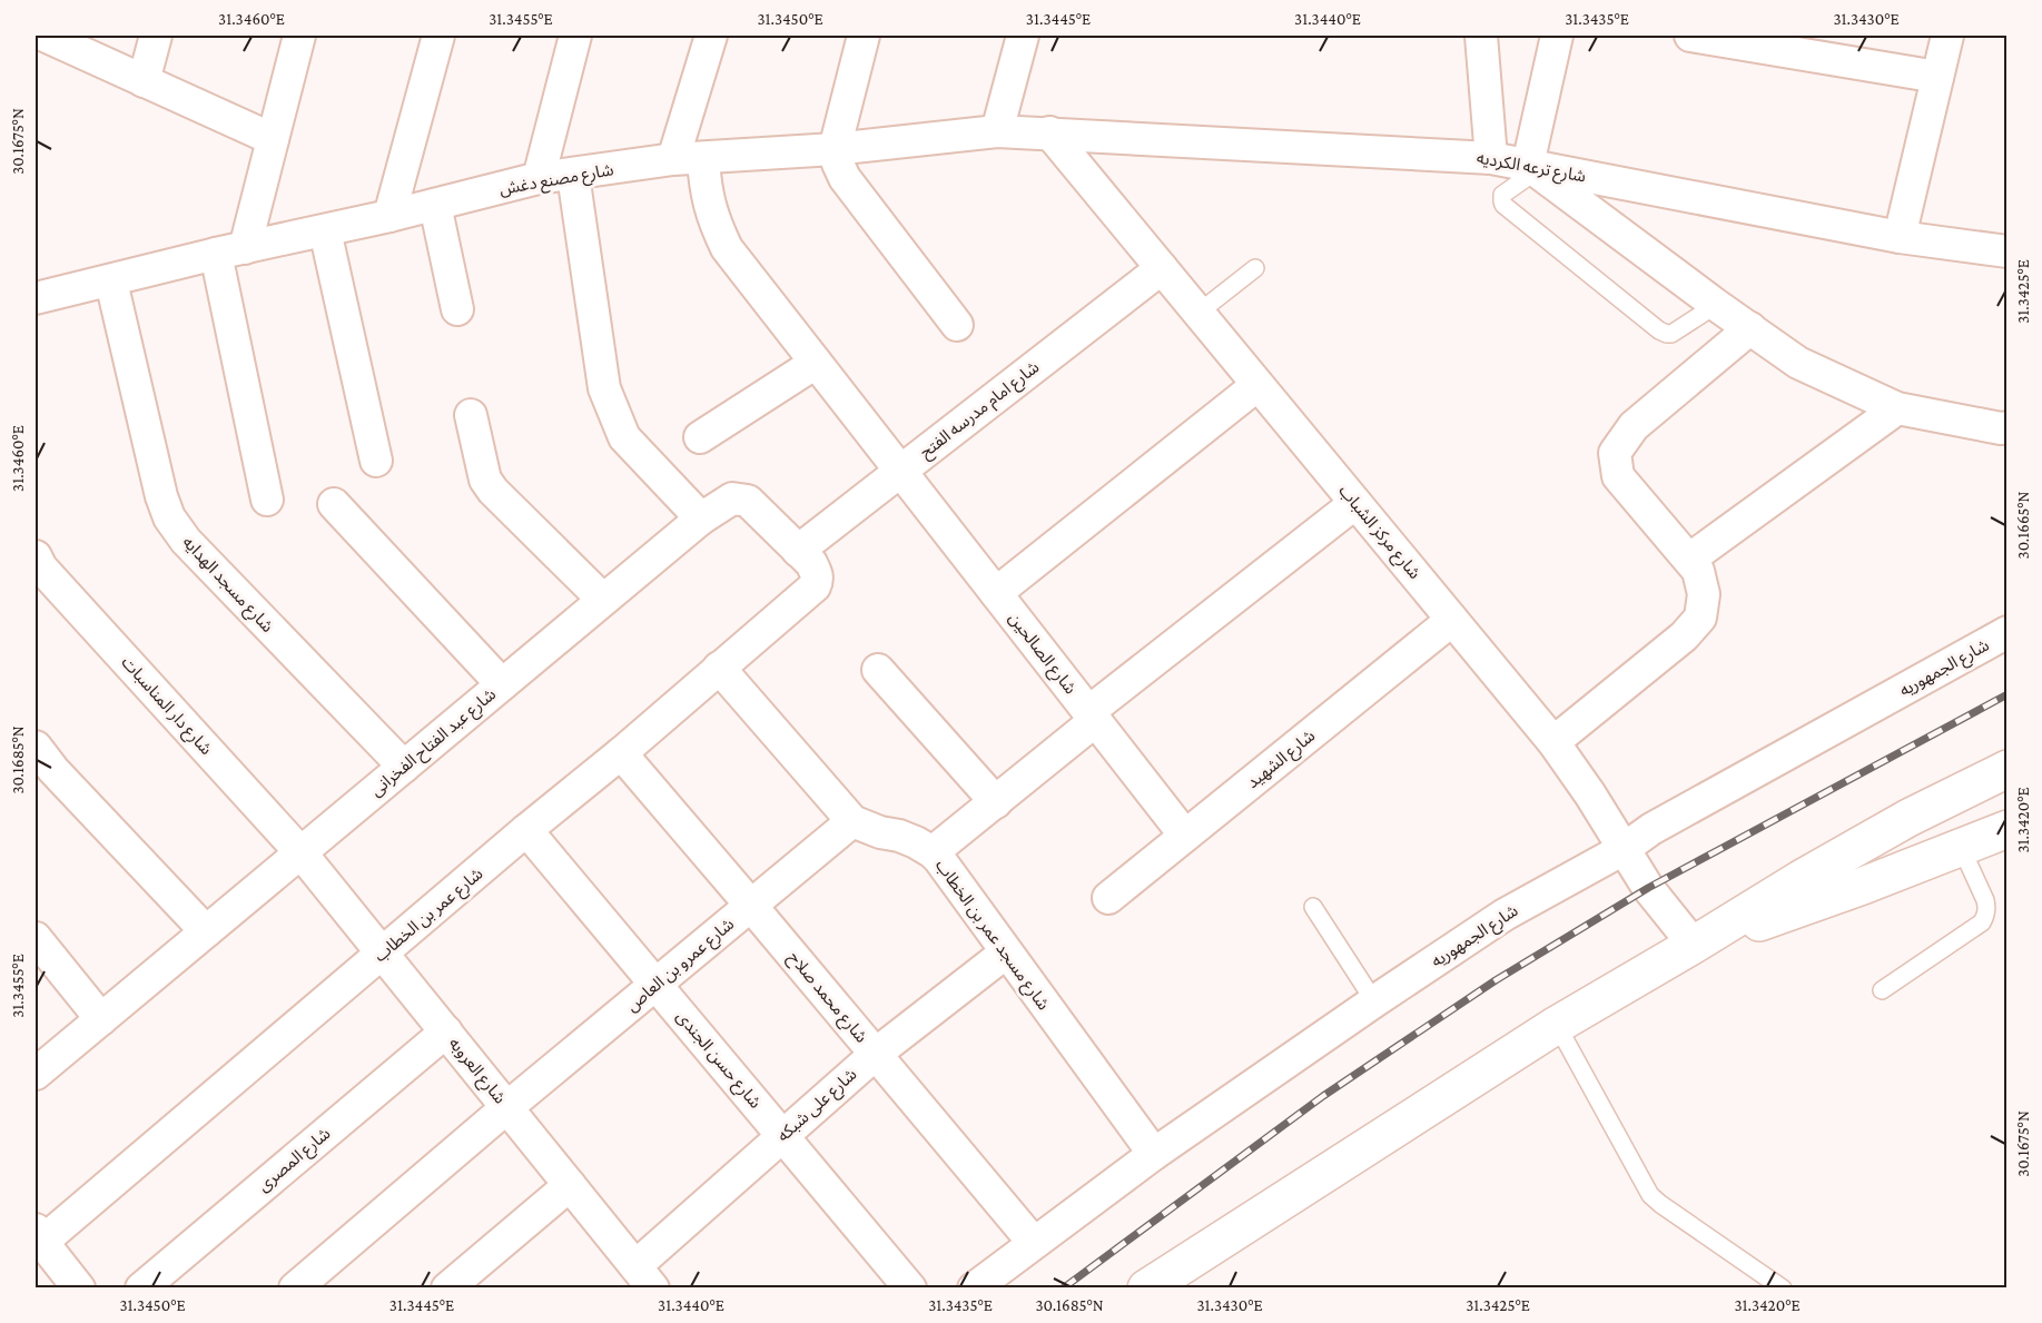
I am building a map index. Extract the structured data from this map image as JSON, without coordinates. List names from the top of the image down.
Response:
{
  "streets": {
    "street": [
      "شارع ترعه الكرديه",
      "شارع مصنع دغش",
      "شارع امام مدرسه الفتح",
      "شارع مركز الشباب",
      "شارع مسجد الهدايه",
      "شارع الصالحين",
      "شارع الجمهوريه",
      "شارع دار المناسبات",
      "شارع عبد الفتاح الفخرانى",
      "شارع الشهيد",
      "شارع عمر بن الخطاب",
      "شارع مسجد عمر بن الخطاب",
      "شارع عمرو بن العاص",
      "شارع محمد صلاح",
      "شارع حسن الجندى",
      "شارع العروبه",
      "شارع على شبكه",
      "شارع المصرى"
    ]
  },
  "crossings": [
    ["شارع ترعه الكرديه", "شارع مصنع دغش"],
    ["شارع ترعه الكرديه", "شارع مركز الشباب"],
    ["شارع مصنع دغش", "شارع مركز الشباب"],
    ["شارع مصنع دغش", "شارع مسجد الهدايه"],
    ["شارع مصنع دغش", "شارع الصالحين"],
    ["شارع امام مدرسه الفتح", "شارع مركز الشباب"],
    ["شارع امام مدرسه الفتح", "شارع الصالحين"],
    ["شارع امام مدرسه الفتح", "شارع عبد الفتاح الفخرانى"],
    ["شارع مركز الشباب", "شارع الجمهوريه"],
    ["شارع مركز الشباب", "شارع الشهيد"],
    ["شارع مسجد الهدايه", "شارع عبد الفتاح الفخرانى"],
    ["شارع الصالحين", "شارع الشهيد"],
    ["شارع الجمهوريه", "شارع مسجد عمر بن الخطاب"],
    ["شارع الجمهوريه", "شارع محمد صلاح"],
    ["شارع دار المناسبات", "شارع عبد الفتاح الفخرانى"],
    ["شارع دار المناسبات", "شارع العروبه"],
    ["شارع عبد الفتاح الفخرانى", "شارع عمر بن الخطاب"],
    ["شارع عبد الفتاح الفخرانى", "شارع العروبه"],
    ["شارع عمر بن الخطاب", "شارع مسجد عمر بن الخطاب"],
    ["شارع عمر بن الخطاب", "شارع محمد صلاح"],
    ["شارع عمر بن الخطاب", "شارع حسن الجندى"],
    ["شارع عمر بن الخطاب", "شارع العروبه"],
    ["شارع مسجد عمر بن الخطاب", "شارع عمرو بن العاص"],
    ["شارع مسجد عمر بن الخطاب", "شارع على شبكه"],
    ["شارع عمرو بن العاص", "شارع محمد صلاح"],
    ["شارع عمرو بن العاص", "شارع حسن الجندى"],
    ["شارع عمرو بن العاص", "شارع العروبه"],
    ["شارع محمد صلاح", "شارع على شبكه"],
    ["شارع حسن الجندى", "شارع على شبكه"],
    ["شارع العروبه", "شارع على شبكه"],
    ["شارع العروبه", "شارع المصرى"]
  ],
  "coordinates": [
    "31.3460°E",
    "31.3455°E",
    "31.3450°E",
    "31.3445°E",
    "31.3440°E",
    "31.3435°E",
    "31.3430°E",
    "30.1675°N",
    "31.3425°E",
    "30.1665°N",
    "30.1685°N",
    "31.3420°E"
  ]
}
